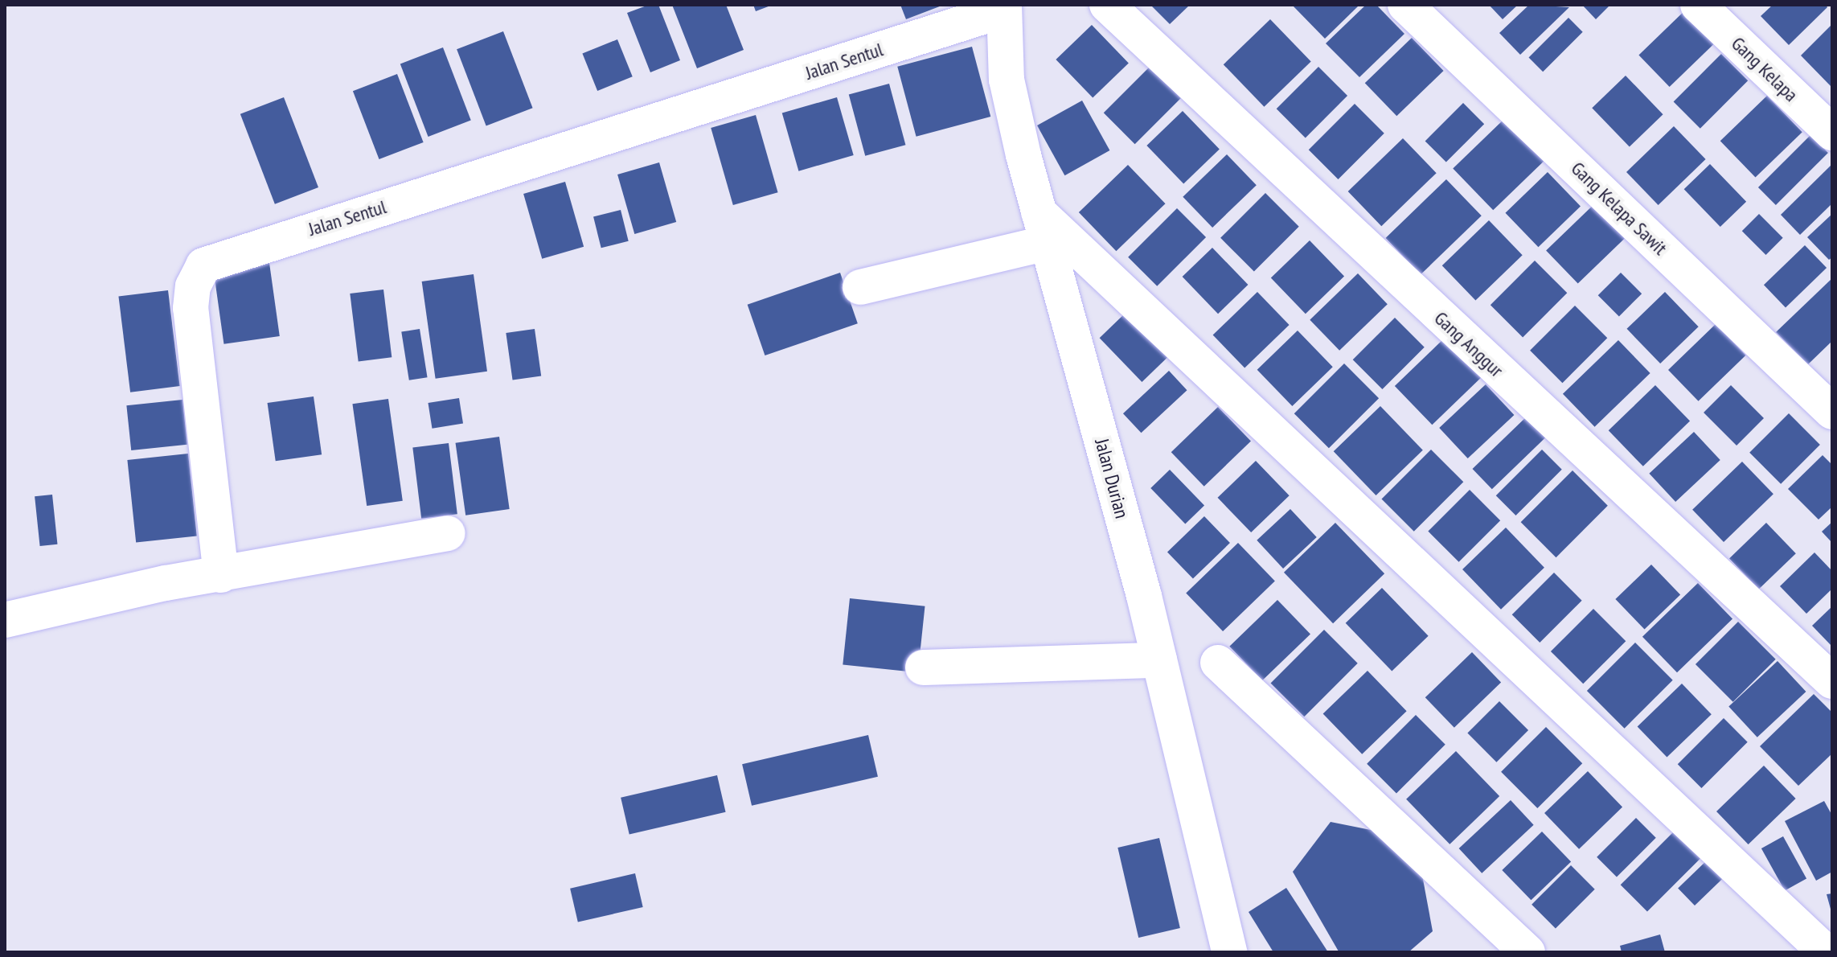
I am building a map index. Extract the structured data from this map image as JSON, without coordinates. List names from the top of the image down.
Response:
{
  "streets": {
    "street": [
      "Jalan Sentul",
      "Gang Kelapa",
      "Gang Kelapa Sawit",
      "Gang Anggur",
      "Jalan Durian"
    ]
  },
  "crossings": [
    ["Jalan Sentul", "Jalan Durian"]
  ]
}
